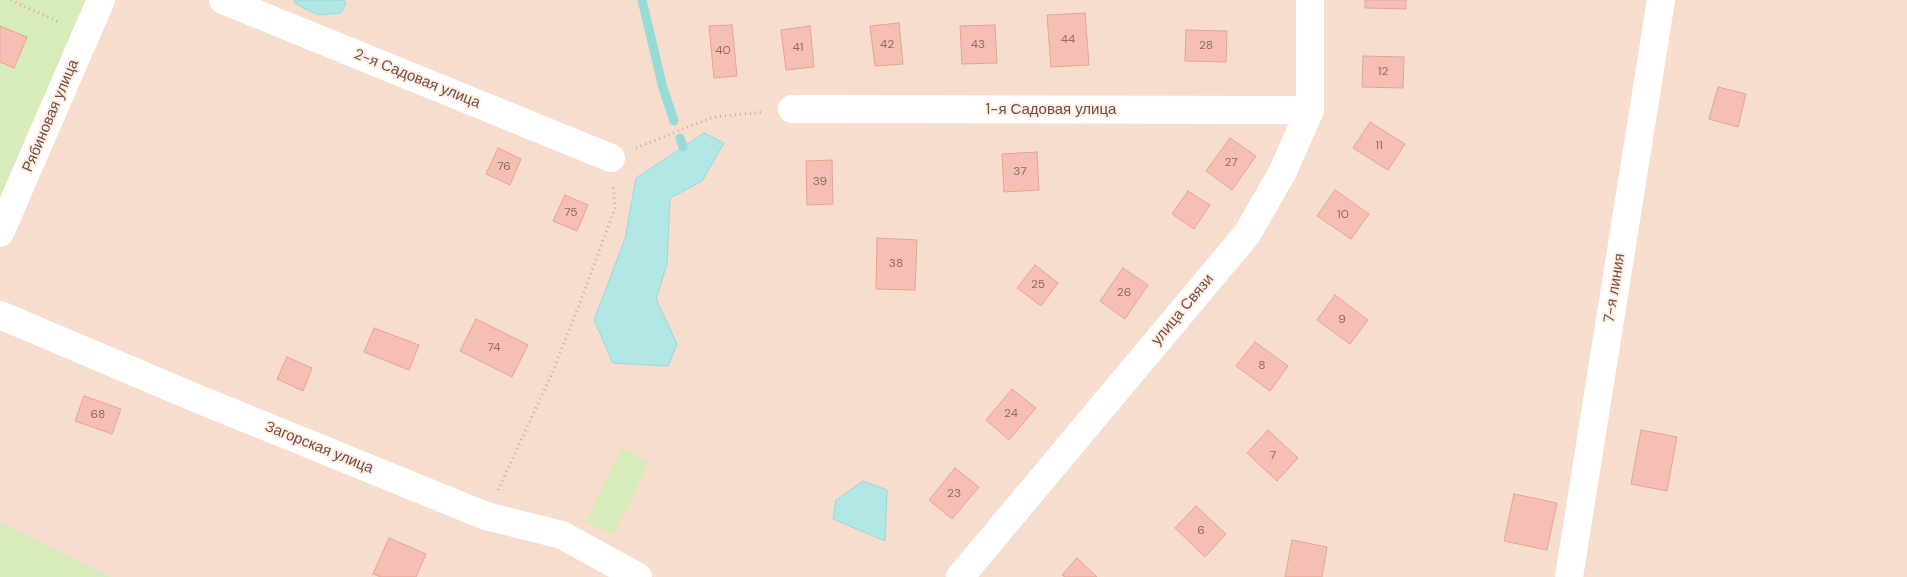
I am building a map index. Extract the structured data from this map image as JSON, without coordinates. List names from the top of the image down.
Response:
{
  "streets": {
    "street": [
      "2-я Садовая улица",
      "1-я Садовая улица",
      "Рябиновая улица",
      "7-я линия",
      "улица Связи",
      "Загорская улица"
    ]
  },
  "crossings": [
    ["1-я Садовая улица", "улица Связи"]
  ],
  "house_numbers": [
    "44",
    "42",
    "43",
    "28",
    "41",
    "40",
    "12",
    "11",
    "27",
    "76",
    "37",
    "39",
    "75",
    "10",
    "38",
    "25",
    "26",
    "9",
    "74",
    "8",
    "24",
    "68",
    "7",
    "23",
    "6"
  ]
}
